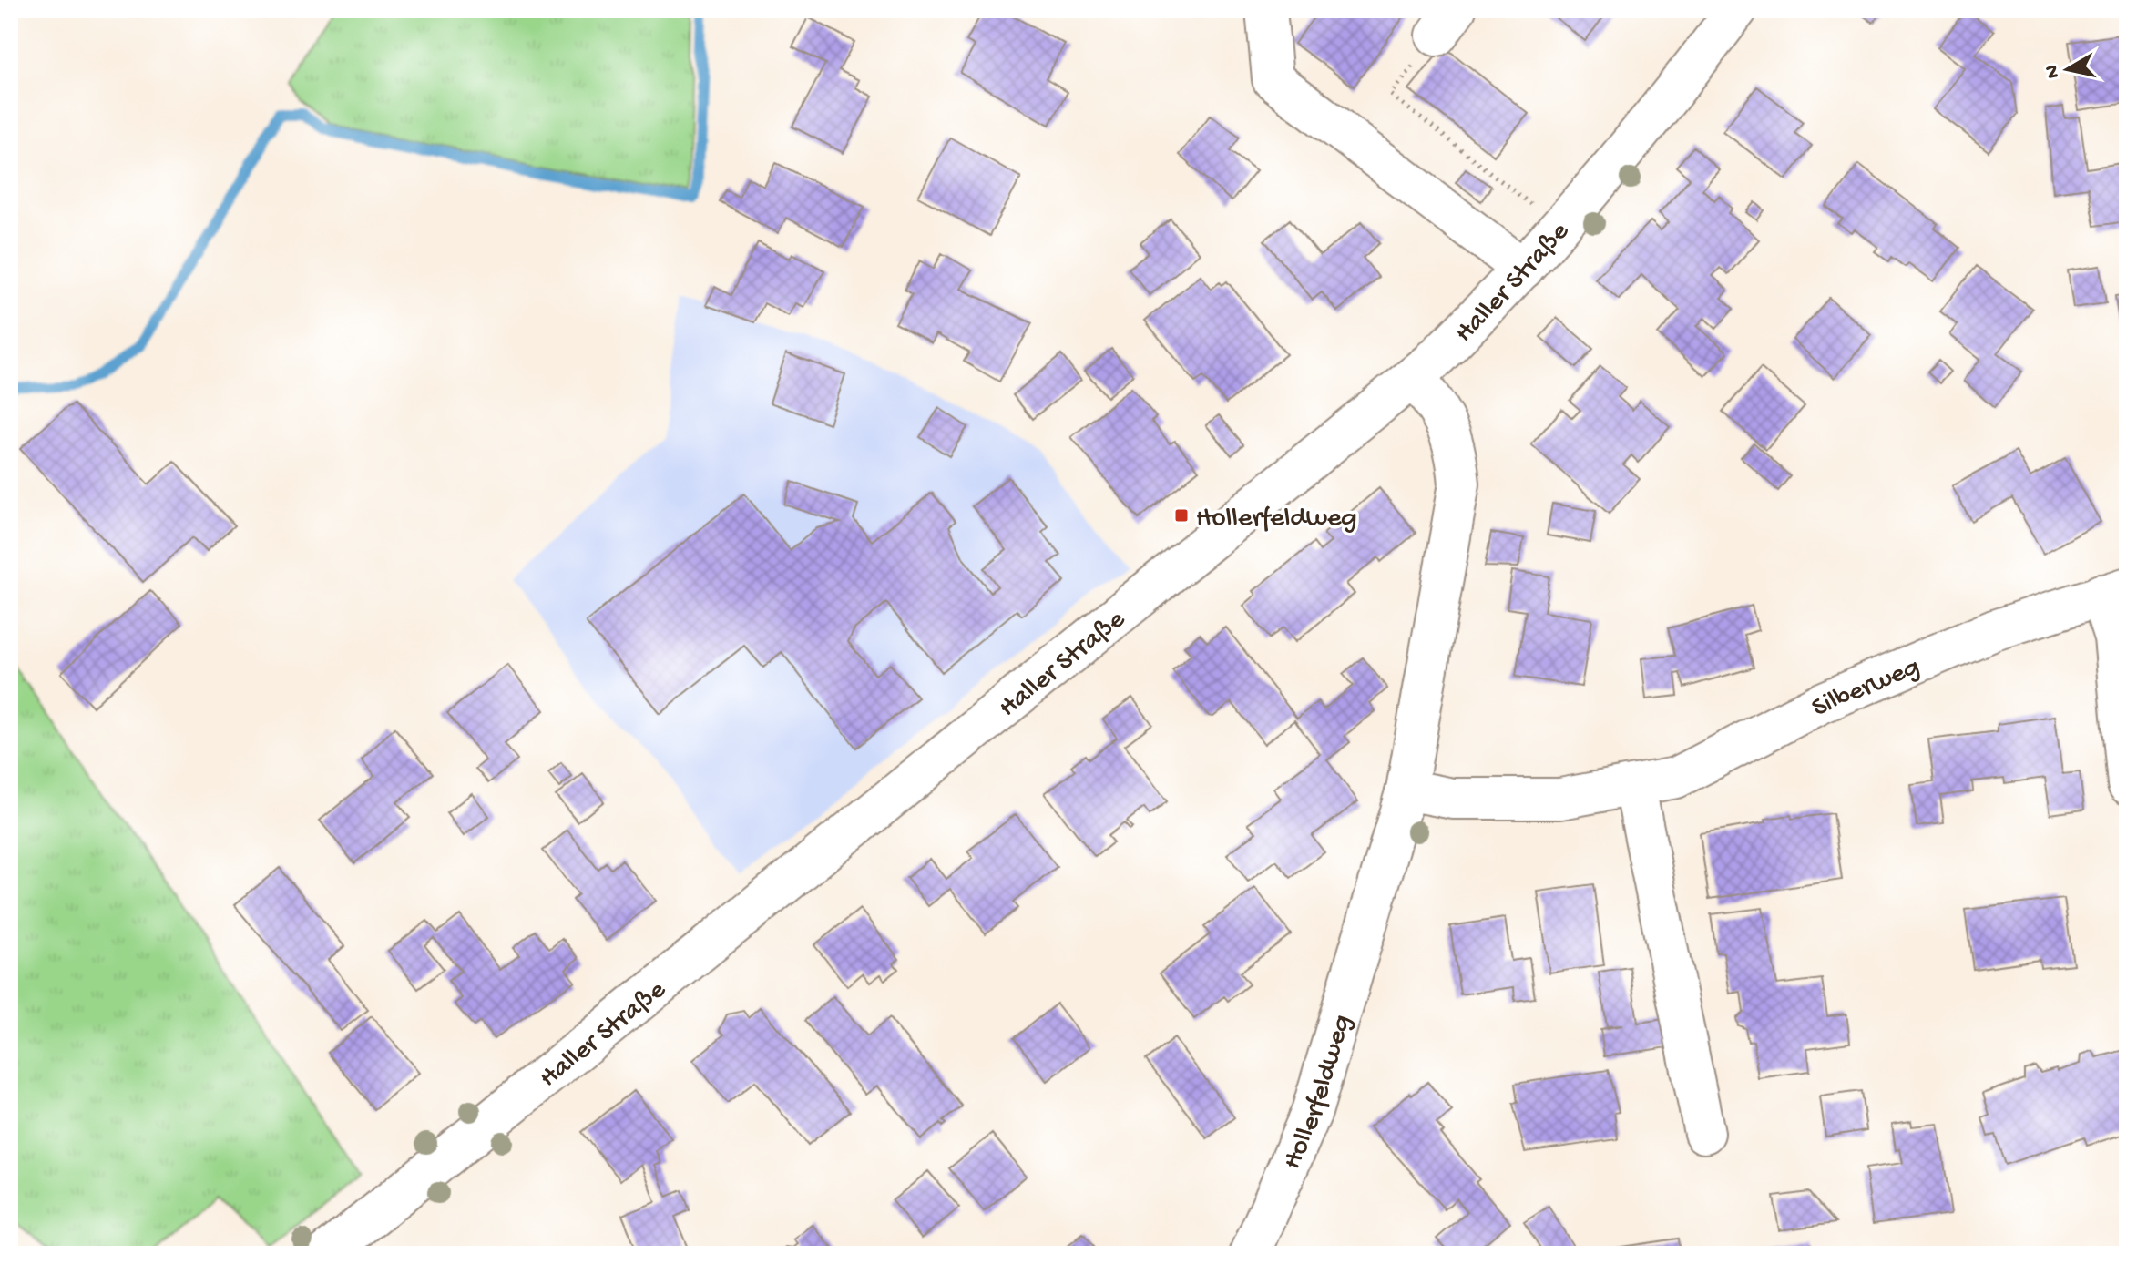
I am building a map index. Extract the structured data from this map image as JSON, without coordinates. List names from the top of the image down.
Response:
{
  "streets": {
    "street": ["Haller Straße", "Silberweg", "Hollerfeldweg"]
  },
  "crossings": [
    ["Haller Straße", "Hollerfeldweg"],
    ["Silberweg", "Hollerfeldweg"]
  ],
  "places": {
    "transit": ["Hollerfeldweg"]
  },
  "north": "left"
}
